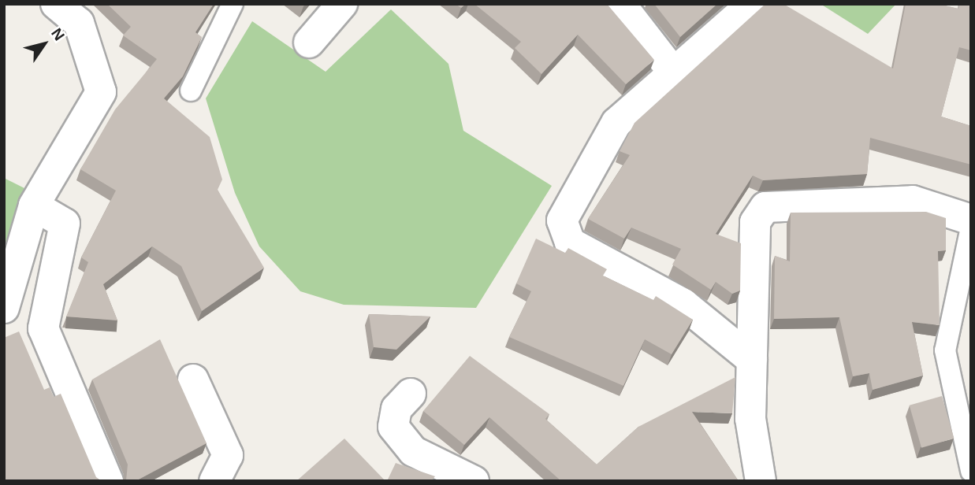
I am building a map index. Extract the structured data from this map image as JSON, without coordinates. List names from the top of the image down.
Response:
{
  "north": "top right"
}
